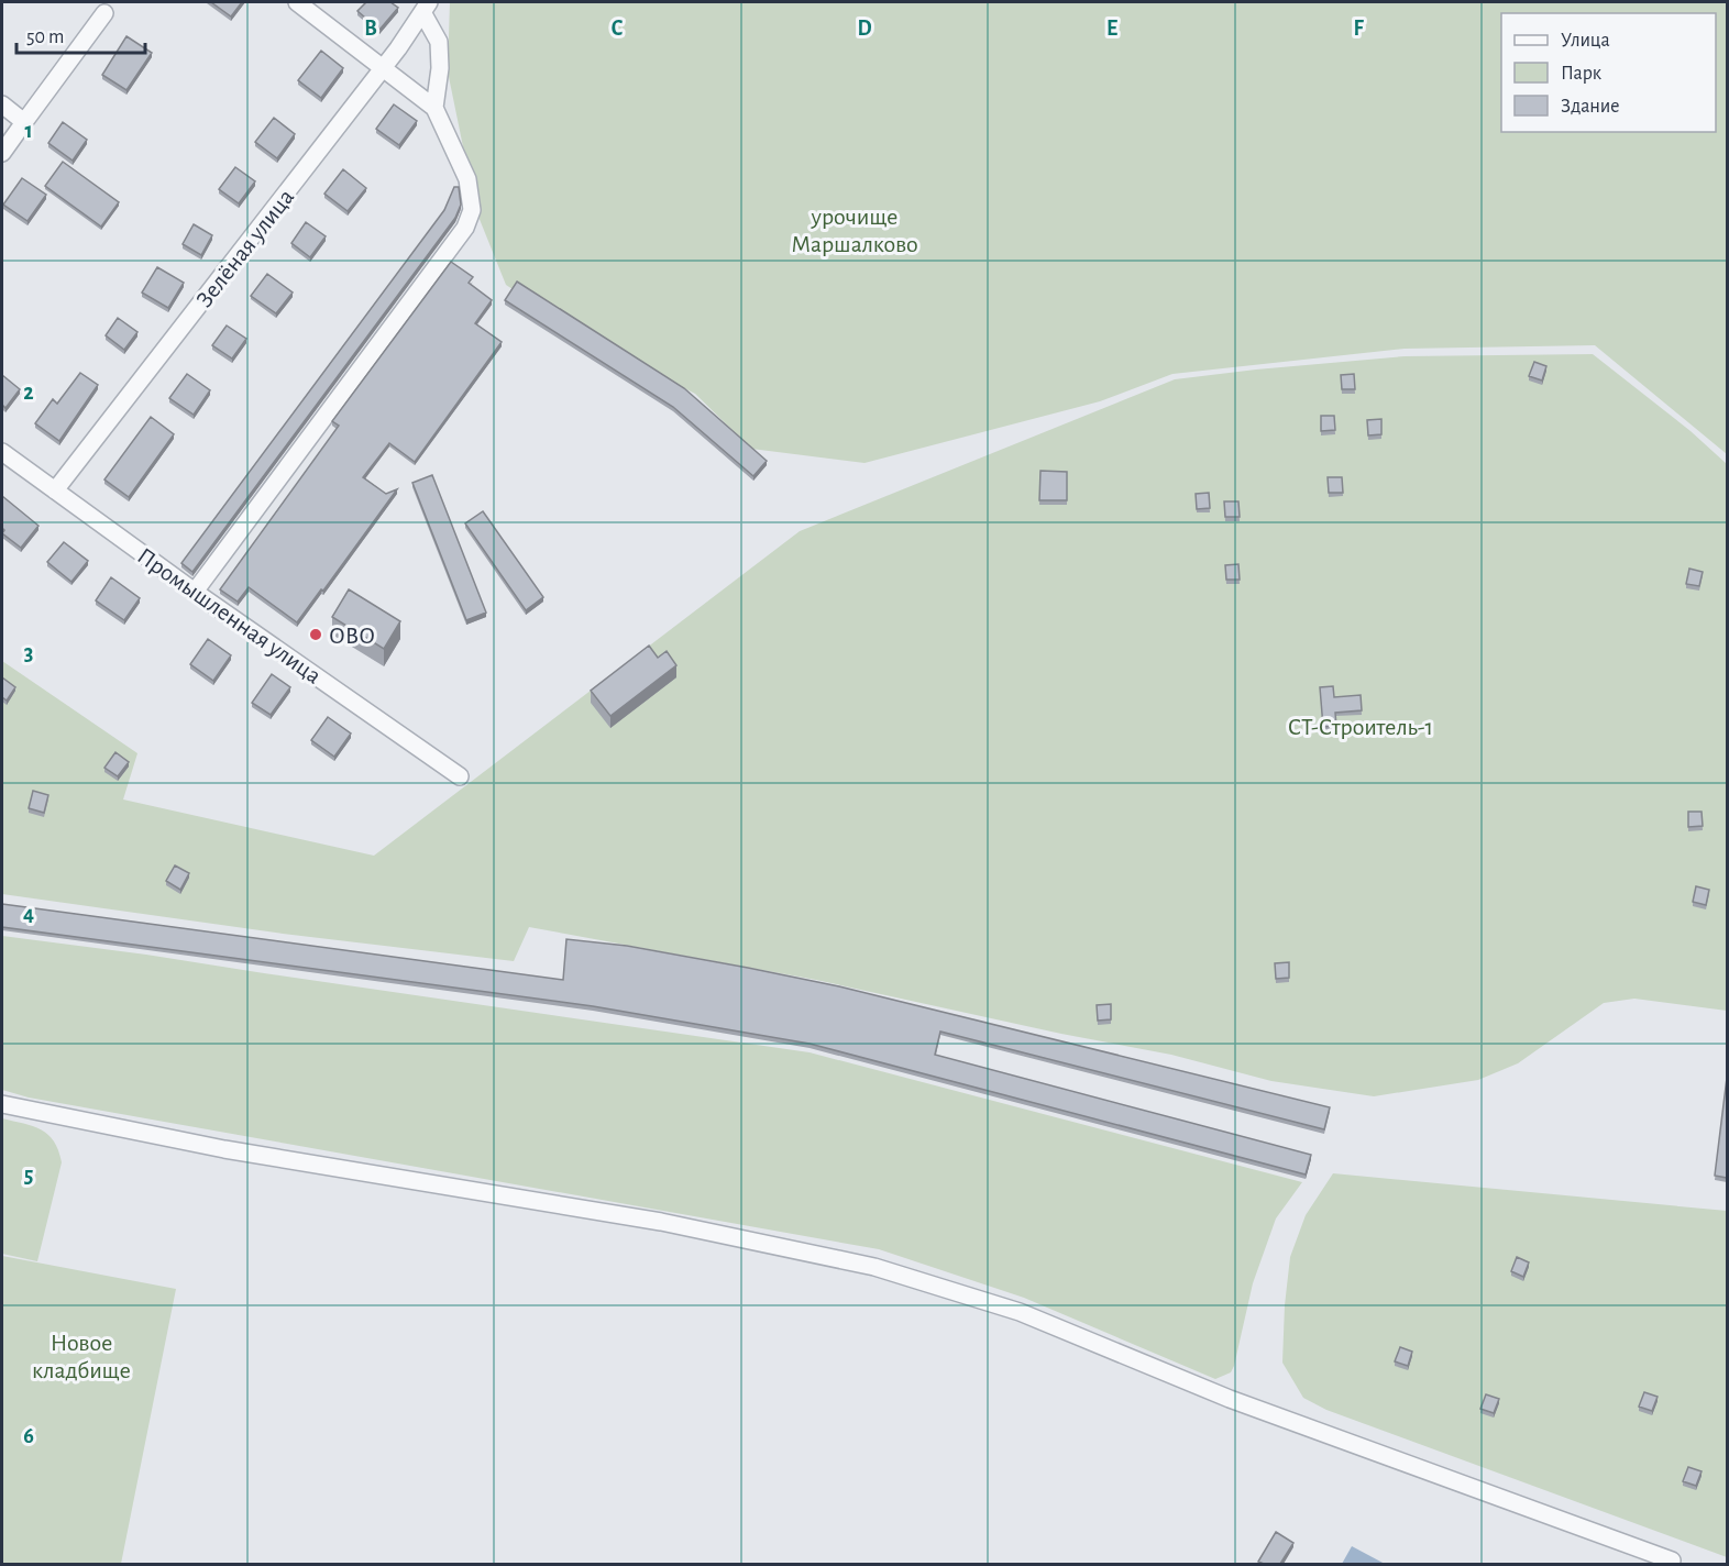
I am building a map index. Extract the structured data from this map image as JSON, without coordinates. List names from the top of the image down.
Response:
{
  "streets": {
    "street": ["Зелёная улица", "Промышленная улица"]
  },
  "crossings": [
    ["Зелёная улица", "Промышленная улица"]
  ],
  "parks": ["урочище Маршалково", "СТ-Строитель-1", "Новое кладбище"],
  "places": ["ОВО"],
  "legend": ["Улица", "Парк", "Здание"],
  "scale_bar": "50 m",
  "grid": {
    "columns": [
      "B",
      "C",
      "D",
      "E",
      "F"
    ],
    "rows": [
      "1",
      "2",
      "3",
      "4",
      "5",
      "6"
    ]
  }
}
